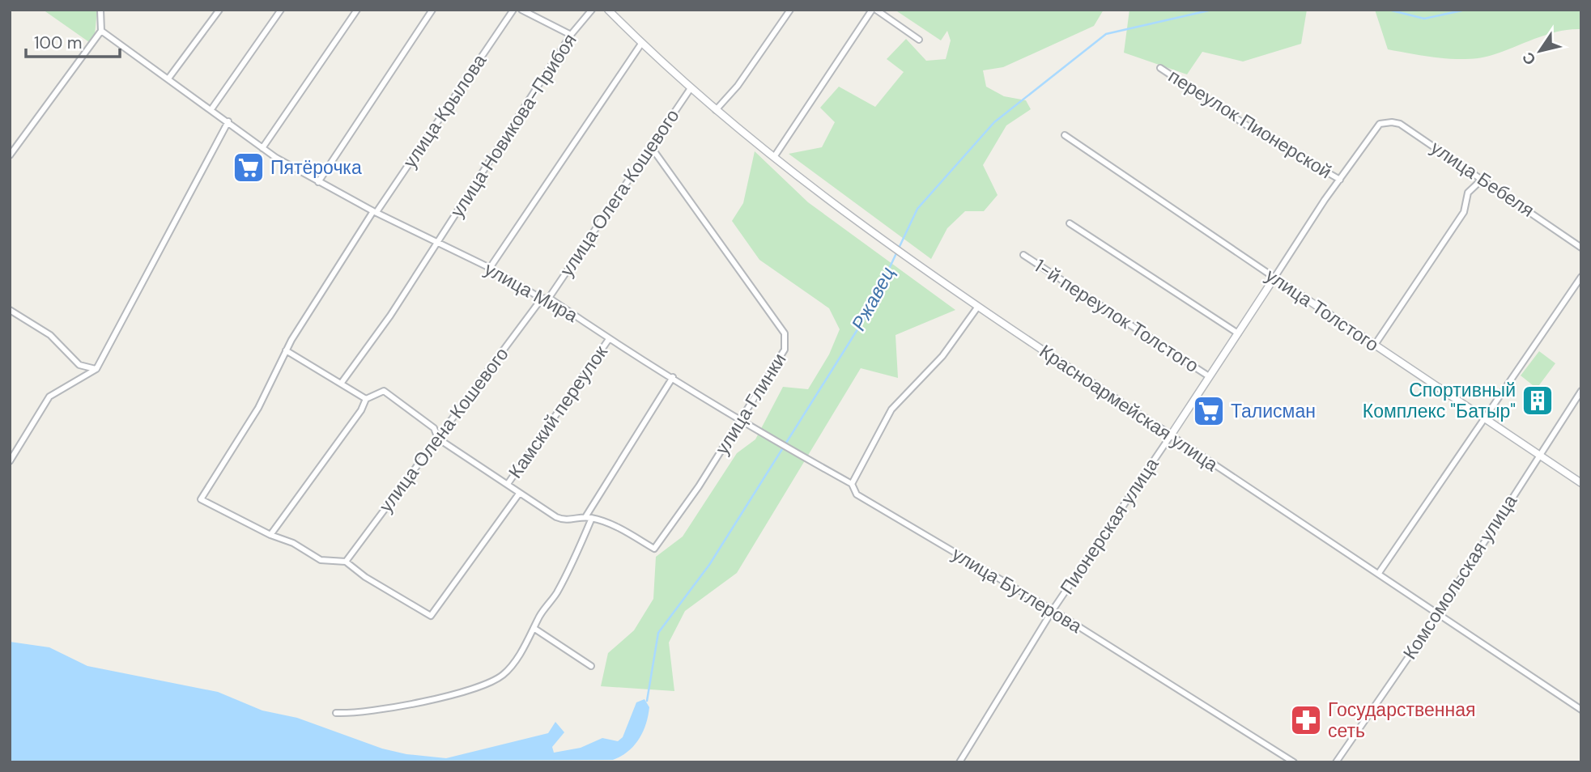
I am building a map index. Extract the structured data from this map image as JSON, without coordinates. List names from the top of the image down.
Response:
{
  "streets": {
    "street": [
      "улица Крылова",
      "переулок Пионерской",
      "улица Новикова-Прибоя",
      "улица Бебеля",
      "улица Олега Кошевого",
      "улица Мира",
      "улица Толстого",
      "1-й переулок Толстого",
      "улица Глинки",
      "Красноармейская улица",
      "Камский переулок",
      "улица Олена Кошевого",
      "Пионерская улица",
      "Комсомольская улица",
      "улица Бутлерова"
    ]
  },
  "crossings": [
    ["улица Крылова", "улица Мира"],
    ["переулок Пионерской", "Пионерская улица"],
    ["улица Новикова-Прибоя", "улица Мира"],
    ["улица Бебеля", "Пионерская улица"],
    ["улица Олега Кошевого", "улица Мира"],
    ["улица Олега Кошевого", "улица Глинки"],
    ["улица Олега Кошевого", "Красноармейская улица"],
    ["улица Мира", "улица Глинки"],
    ["улица Мира", "Камский переулок"],
    ["улица Мира", "улица Олена Кошевого"],
    ["улица Мира", "улица Бутлерова"],
    ["улица Толстого", "Пионерская улица"],
    ["улица Толстого", "Комсомольская улица"],
    ["1-й переулок Толстого", "Пионерская улица"],
    ["улица Глинки", "улица Бутлерова"],
    ["Красноармейская улица", "Пионерская улица"],
    ["Красноармейская улица", "Комсомольская улица"],
    ["Камский переулок", "улица Олена Кошевого"],
    ["Пионерская улица", "улица Бутлерова"]
  ],
  "water": ["Ржавец"],
  "places": {
    "supermarket": ["Пятёрочка", "Талисман"],
    "building": ["Спортивный Комплекс \"Батыр\""],
    "pharmacy": ["Государственная сеть"]
  },
  "scale_bar": "100 m",
  "north": "bottom left"
}
